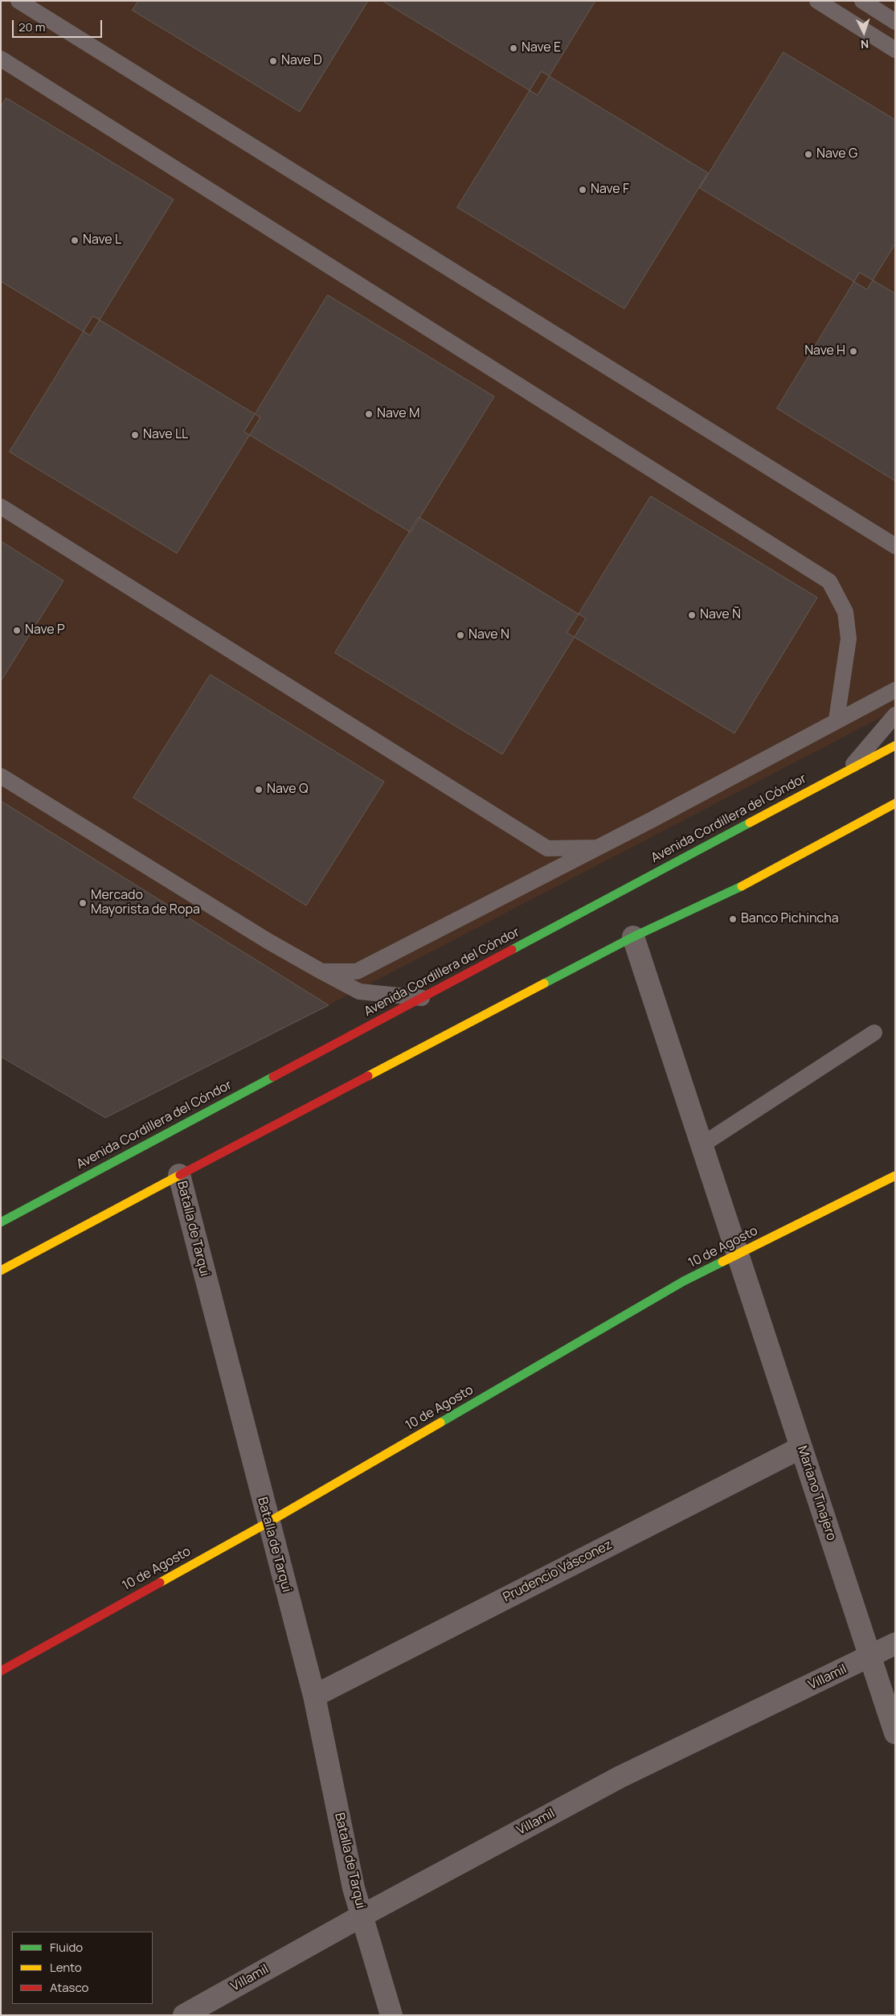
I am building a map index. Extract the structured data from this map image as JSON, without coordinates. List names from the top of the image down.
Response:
{
  "streets": {
    "street": [
      "Avenida Cordillera del Cóndor",
      "Batalla de Tarqui",
      "10 de Agosto",
      "Mariano Tinajero",
      "Prudencio Vásconez",
      "Villamil"
    ]
  },
  "crossings": [
    ["Batalla de Tarqui", "10 de Agosto"],
    ["Batalla de Tarqui", "Prudencio Vásconez"],
    ["Batalla de Tarqui", "Villamil"],
    ["10 de Agosto", "Mariano Tinajero"],
    ["Mariano Tinajero", "Prudencio Vásconez"],
    ["Mariano Tinajero", "Villamil"]
  ],
  "places": [
    "Nave E",
    "Nave D",
    "Nave G",
    "Nave F",
    "Nave L",
    "Nave H",
    "Nave M",
    "Nave LL",
    "Nave Ñ",
    "Nave P",
    "Nave N",
    "Nave Q",
    "Mercado Mayorista de Ropa",
    "Banco Pichincha"
  ],
  "legend": ["Fluido", "Lento", "Atasco"],
  "scale_bar": "20 m",
  "north": "bottom"
}
